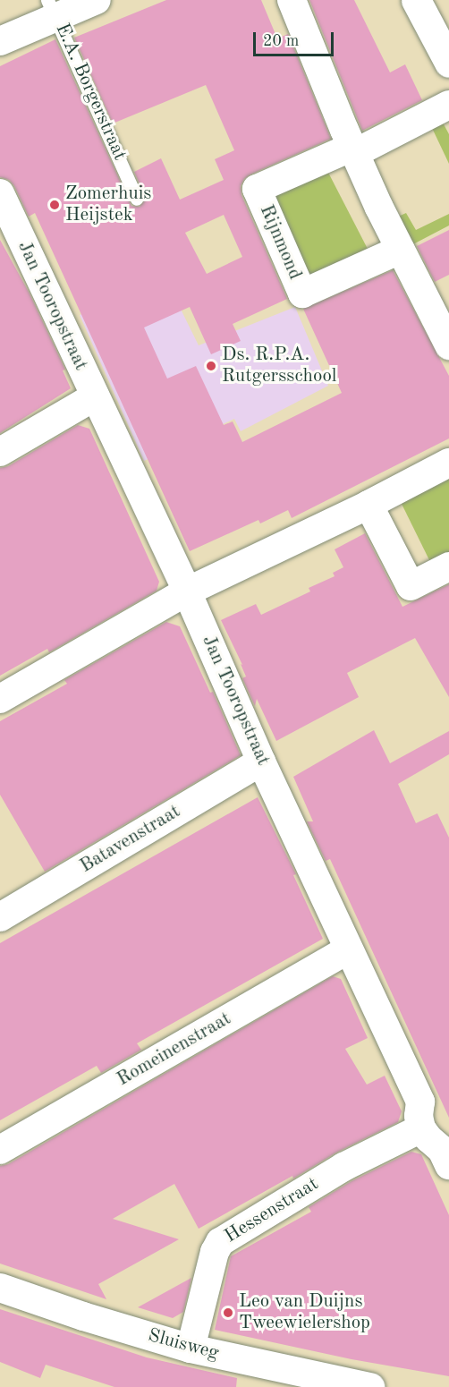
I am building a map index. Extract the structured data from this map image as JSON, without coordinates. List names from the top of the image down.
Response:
{
  "streets": {
    "street": [
      "E.A. Borgerstraat",
      "Rijnmond",
      "Jan Tooropstraat",
      "Batavenstraat",
      "Romeinenstraat",
      "Hessenstraat",
      "Sluisweg"
    ]
  },
  "crossings": [
    ["Jan Tooropstraat", "Batavenstraat"],
    ["Jan Tooropstraat", "Romeinenstraat"],
    ["Jan Tooropstraat", "Hessenstraat"],
    ["Hessenstraat", "Sluisweg"]
  ],
  "places": ["Zomerhuis Heijstek", "Ds. R.P.A. Rutgersschool", "Leo van Duijns Tweewielershop"],
  "scale_bar": "20 m"
}
